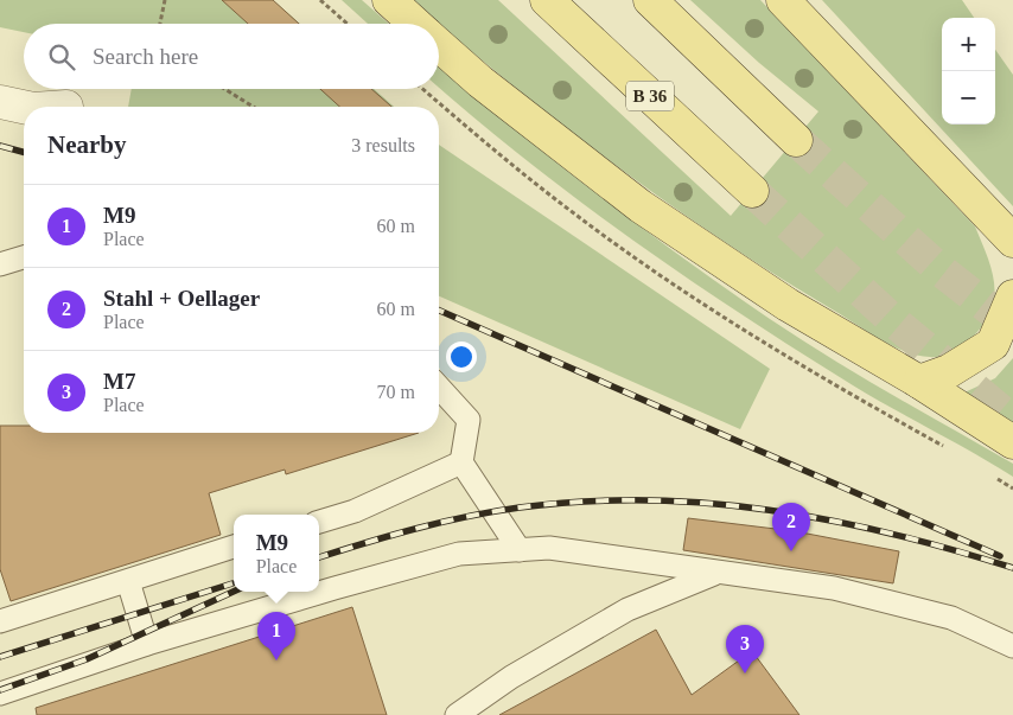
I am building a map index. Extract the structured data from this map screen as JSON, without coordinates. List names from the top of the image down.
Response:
{
  "streets": {
    "main road": ["B 36"]
  },
  "page": {
    "map_buttons": ["+", "−"],
    "search": "Search here",
    "heading": ["Nearby", "3 results"],
    "list": [
      {
        "mark": "1",
        "name": "M9",
        "note": "Place",
        "value": "60 m"
      },
      {
        "mark": "2",
        "name": "Stahl + Oellager",
        "note": "Place",
        "value": "60 m"
      },
      {
        "mark": "3",
        "name": "M7",
        "note": "Place",
        "value": "70 m"
      }
    ],
    "pins": ["2", "1", "3"],
    "popup": ["M9", "Place"]
  }
}
